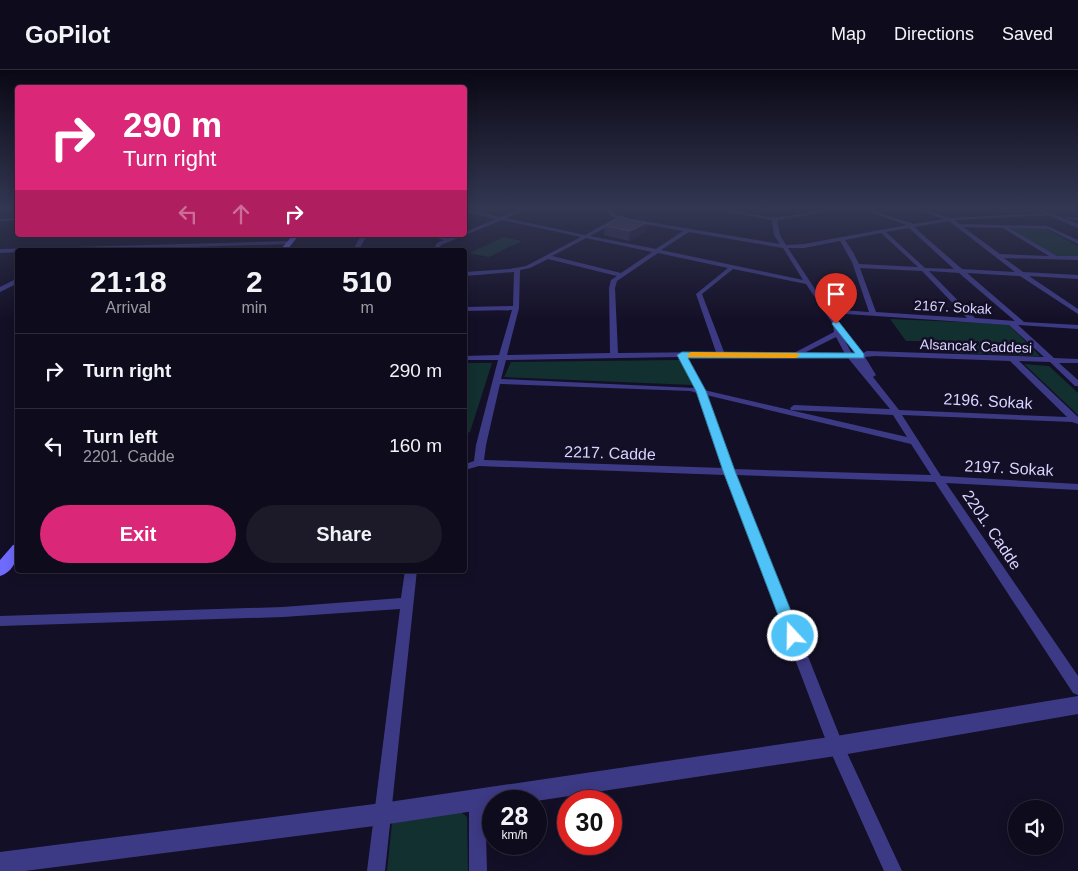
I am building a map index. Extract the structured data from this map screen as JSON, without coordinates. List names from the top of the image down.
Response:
{
  "streets": {
    "street": [
      "2167. Sokak",
      "Alsancak Caddesi",
      "2196. Sokak",
      "2217. Cadde",
      "2197. Sokak",
      "2201. Cadde"
    ]
  },
  "crossings": [
    ["2167. Sokak", "2201. Cadde"],
    ["Alsancak Caddesi", "2201. Cadde"],
    ["2196. Sokak", "2201. Cadde"],
    ["2217. Cadde", "2197. Sokak"],
    ["2217. Cadde", "2201. Cadde"],
    ["2197. Sokak", "2201. Cadde"]
  ],
  "page": {
    "header": "GoPilot",
    "nav": ["Map", "Directions", "Saved"],
    "turn": ["290 m", "Turn right"],
    "eta": [
      "21:18",
      "Arrival",
      "2",
      "min",
      "510",
      "m"
    ],
    "list": [
      {
        "name": "Turn right",
        "value": "290 m"
      },
      {
        "name": "Turn left",
        "note": "2201. Cadde",
        "value": "160 m"
      }
    ],
    "buttons": ["Exit", "Share"],
    "speed": "28 km/h",
    "limit": "30"
  }
}
